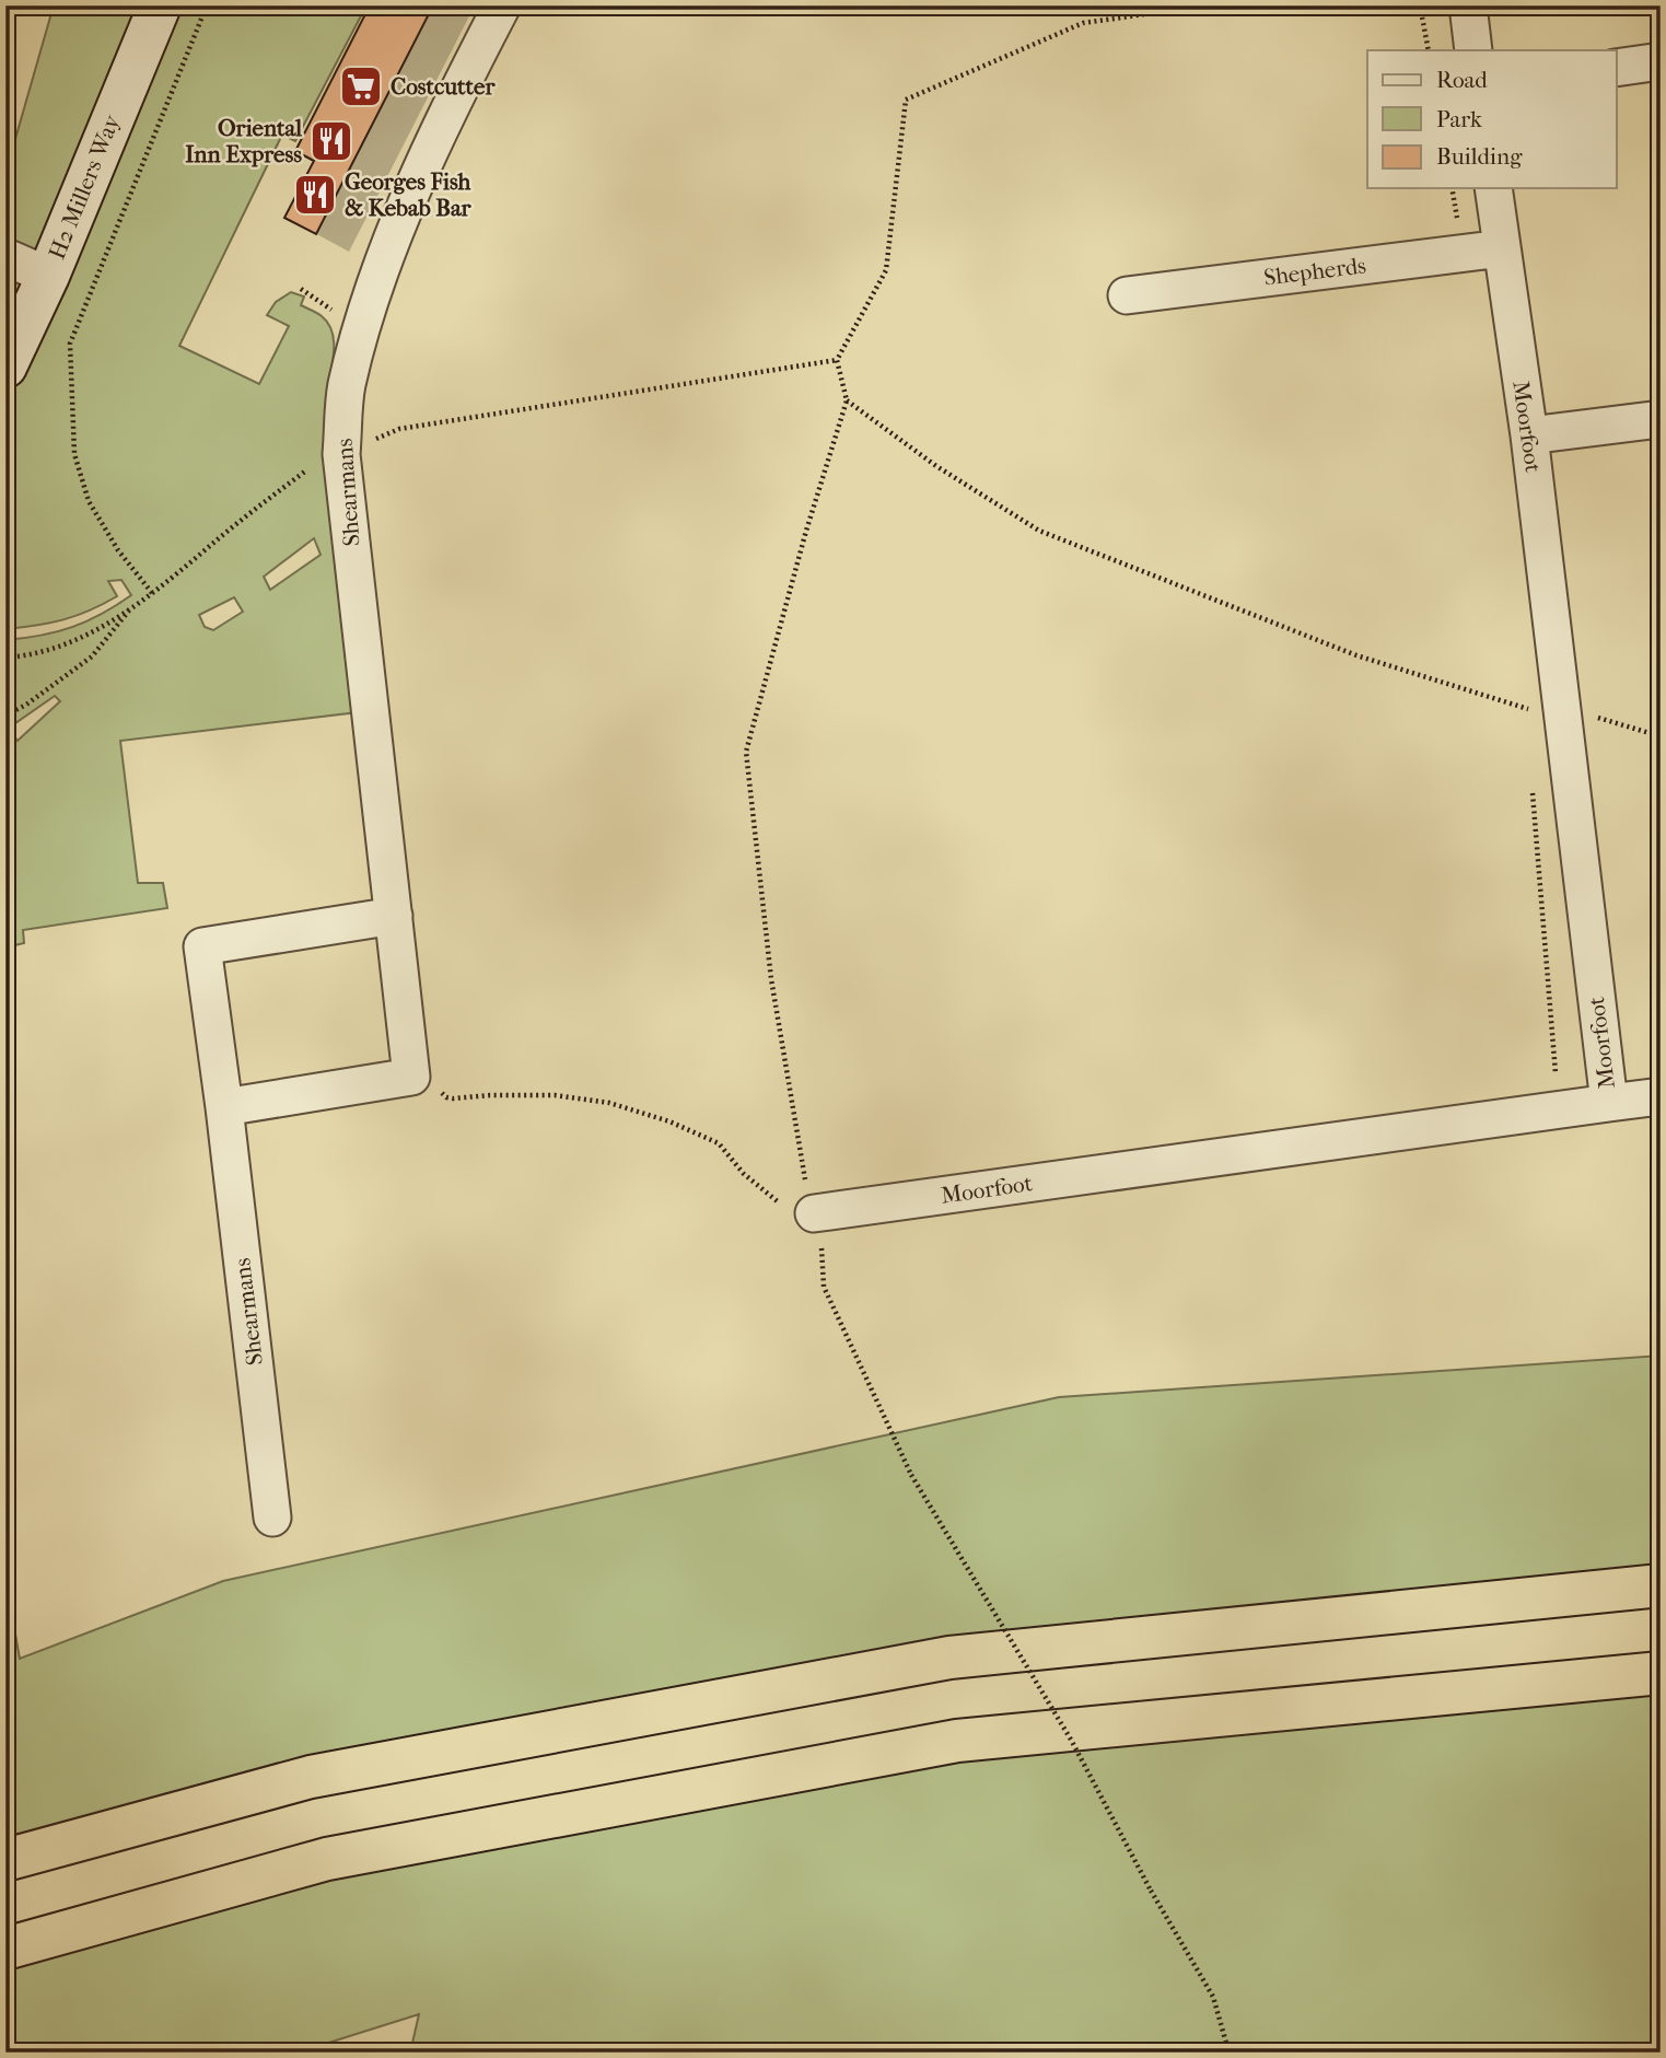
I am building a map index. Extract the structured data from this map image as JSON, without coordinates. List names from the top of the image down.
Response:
{
  "streets": {
    "street": [
      "H2 Millers Way",
      "Shepherds",
      "Moorfoot",
      "Shearmans"
    ]
  },
  "crossings": [
    ["Shepherds", "Moorfoot"]
  ],
  "places": {
    "supermarket": ["Costcutter"],
    "restaurant": ["Oriental Inn Express", "Georges Fish & Kebab Bar"]
  },
  "legend": ["Road", "Park", "Building"]
}
